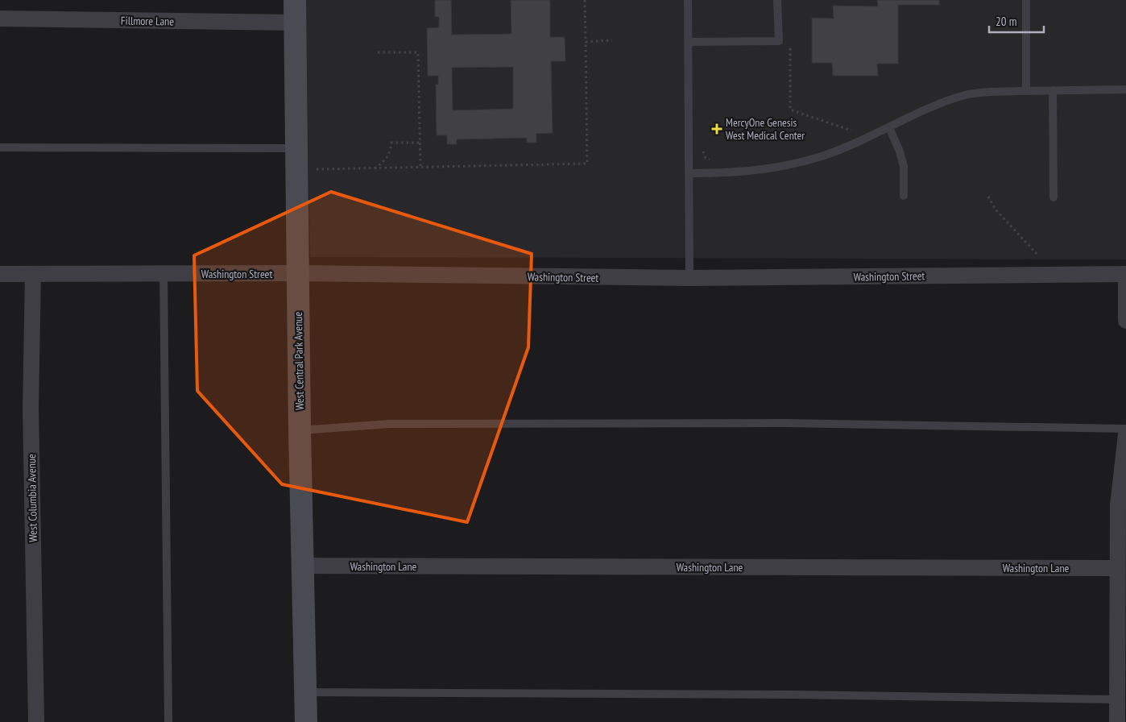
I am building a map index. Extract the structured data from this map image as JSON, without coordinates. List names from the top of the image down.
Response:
{
  "streets": {
    "main road": ["West Central Park Avenue"],
    "street": [
      "Fillmore Lane",
      "Washington Street",
      "West Columbia Avenue",
      "Washington Lane"
    ]
  },
  "crossings": [
    ["Fillmore Lane", "West Central Park Avenue"],
    ["Washington Street", "West Central Park Avenue"],
    ["Washington Street", "West Columbia Avenue"],
    ["West Central Park Avenue", "Washington Lane"]
  ],
  "places": {
    "health": ["MercyOne Genesis West Medical Center"]
  },
  "scale_bar": "20 m"
}
